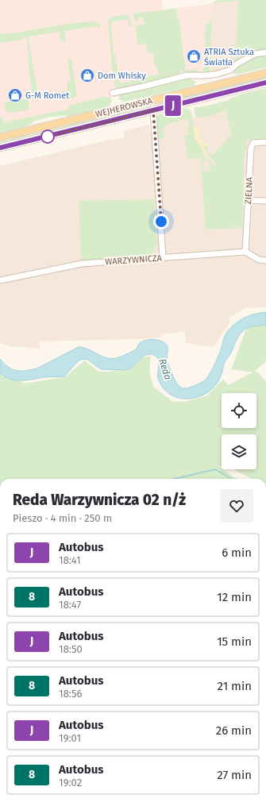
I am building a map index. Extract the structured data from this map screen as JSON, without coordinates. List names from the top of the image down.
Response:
{
  "streets": {
    "main road": ["WEJHEROWSKA"],
    "street": ["ZIELNA", "WARZYWNICZA"]
  },
  "crossings": [
    ["ZIELNA", "WARZYWNICZA"]
  ],
  "water": ["Reda"],
  "places": {
    "shop": ["ATRIA Sztuka Światła", "Dom Whisky", "G-M Romet"]
  },
  "lines": ["bus line J"],
  "page": {
    "on_map": "J",
    "heading": ["Reda Warzywnicza 02 n/ż", "Pieszo · 4 min · 250 m"],
    "list": [
      {
        "mark": "J",
        "name": "Autobus",
        "note": "18:41",
        "value": "6 min"
      },
      {
        "mark": "8",
        "name": "Autobus",
        "note": "18:47",
        "value": "12 min"
      },
      {
        "mark": "J",
        "name": "Autobus",
        "note": "18:50",
        "value": "15 min"
      },
      {
        "mark": "8",
        "name": "Autobus",
        "note": "18:56",
        "value": "21 min"
      },
      {
        "mark": "J",
        "name": "Autobus",
        "note": "19:01",
        "value": "26 min"
      },
      {
        "mark": "8",
        "name": "Autobus",
        "note": "19:02",
        "value": "27 min"
      }
    ]
  }
}
